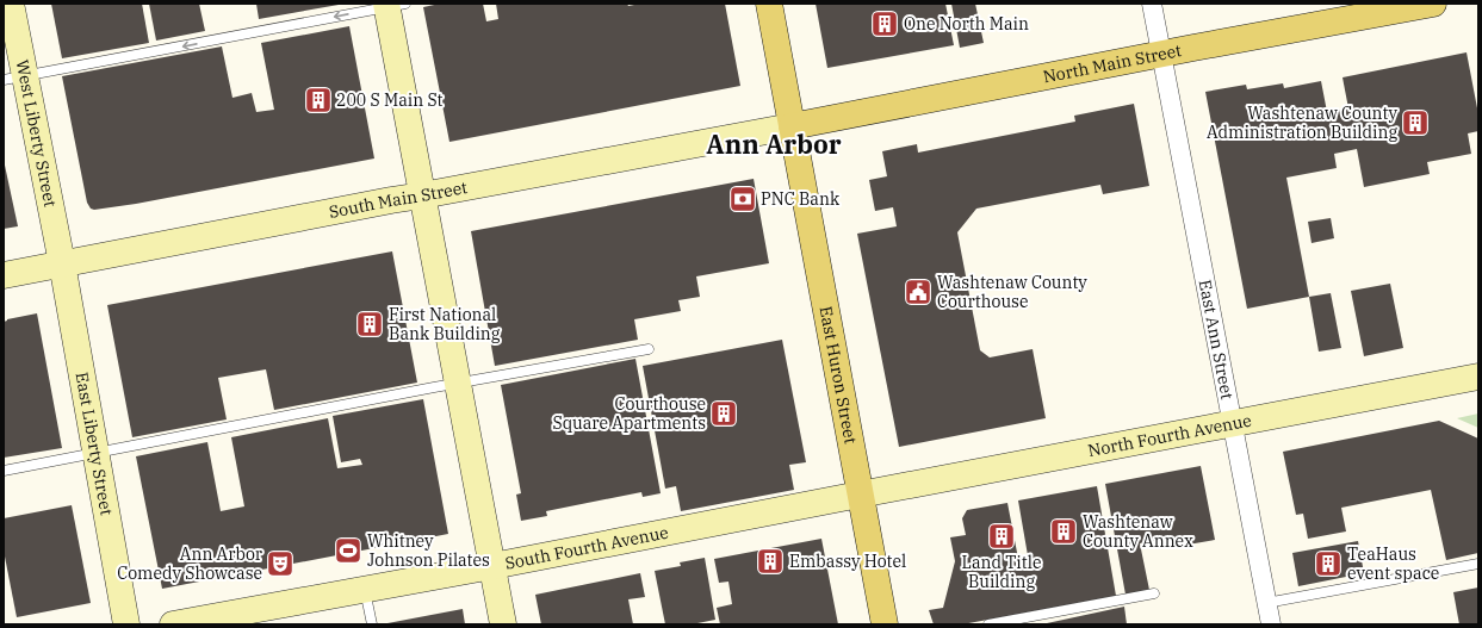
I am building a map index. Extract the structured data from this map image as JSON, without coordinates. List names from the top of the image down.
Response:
{
  "streets": {
    "main road": ["North Main Street", "East Huron Street"],
    "street": [
      "West Liberty Street",
      "South Main Street",
      "East Ann Street",
      "North Fourth Avenue",
      "East Liberty Street",
      "South Fourth Avenue"
    ]
  },
  "crossings": [
    ["North Main Street", "South Main Street"],
    ["North Main Street", "East Ann Street"],
    ["North Main Street", "East Huron Street"],
    ["West Liberty Street", "South Main Street"],
    ["West Liberty Street", "East Liberty Street"],
    ["South Main Street", "East Huron Street"],
    ["South Main Street", "East Liberty Street"],
    ["East Ann Street", "North Fourth Avenue"],
    ["East Huron Street", "North Fourth Avenue"],
    ["East Huron Street", "South Fourth Avenue"],
    ["North Fourth Avenue", "South Fourth Avenue"]
  ],
  "districts": ["Ann Arbor"],
  "places": {
    "building": [
      "One North Main",
      "200 S Main St",
      "Washtenaw County Administration Building",
      "First National Bank Building",
      "Courthouse Square Apartments",
      "Washtenaw County Annex",
      "Land Title Building",
      "Embassy Hotel",
      "TeaHaus event space"
    ],
    "bank": ["PNC Bank"],
    "public building": ["Washtenaw County Courthouse"],
    "sports": ["Whitney Johnson Pilates"],
    "theatre": ["Ann Arbor Comedy Showcase"]
  }
}
